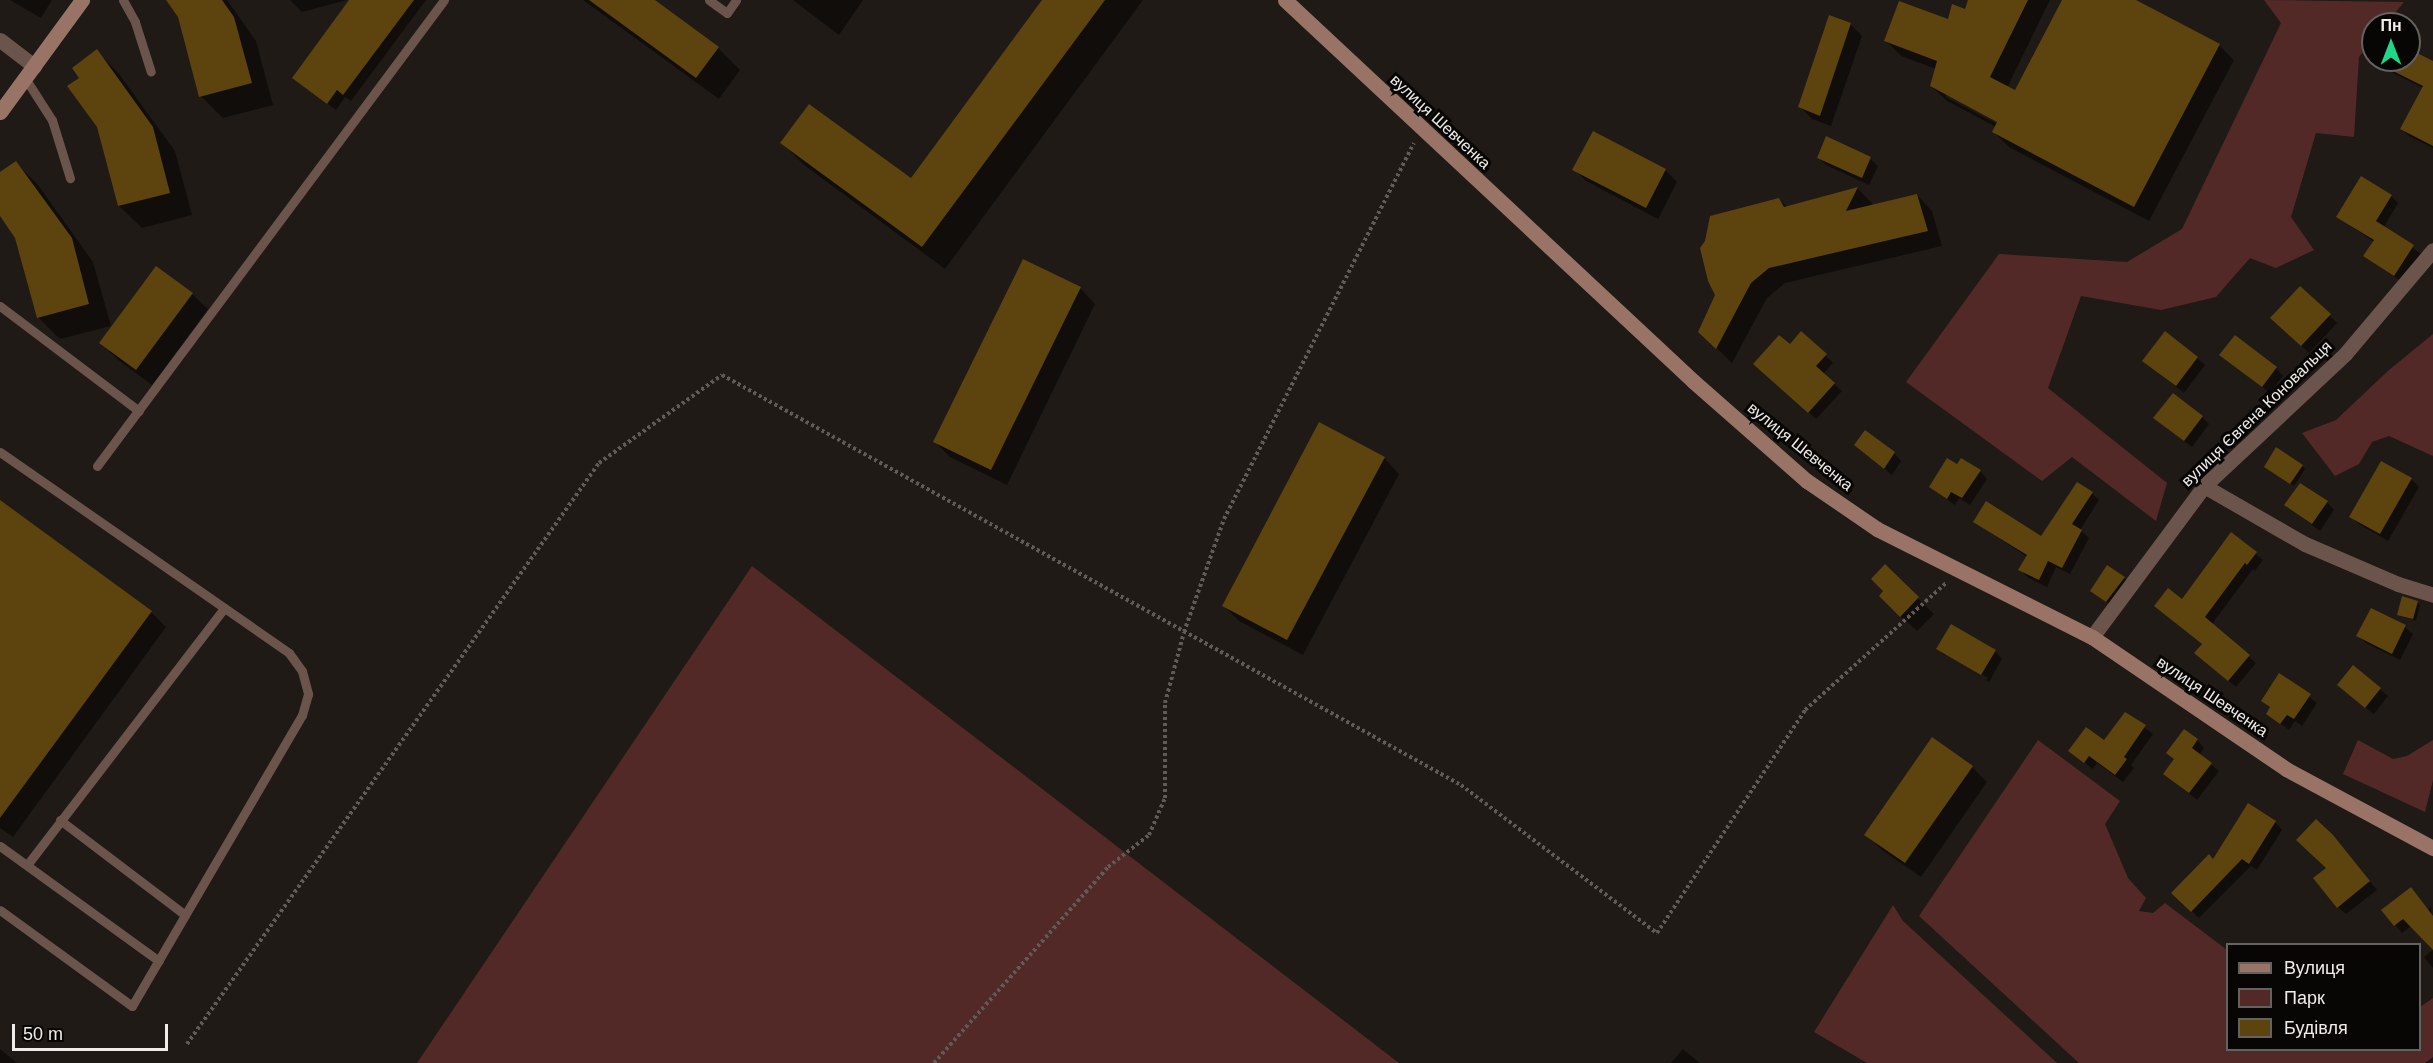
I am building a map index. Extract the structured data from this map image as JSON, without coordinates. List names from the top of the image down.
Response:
{
  "streets": {
    "street": ["вулиця Шевченка", "вулиця Євгена Коновальця"]
  },
  "crossings": [
    ["вулиця Шевченка", "вулиця Євгена Коновальця"]
  ],
  "legend": ["Вулиця", "Парк", "Будівля"],
  "scale_bar": "50 m",
  "north": "top"
}
